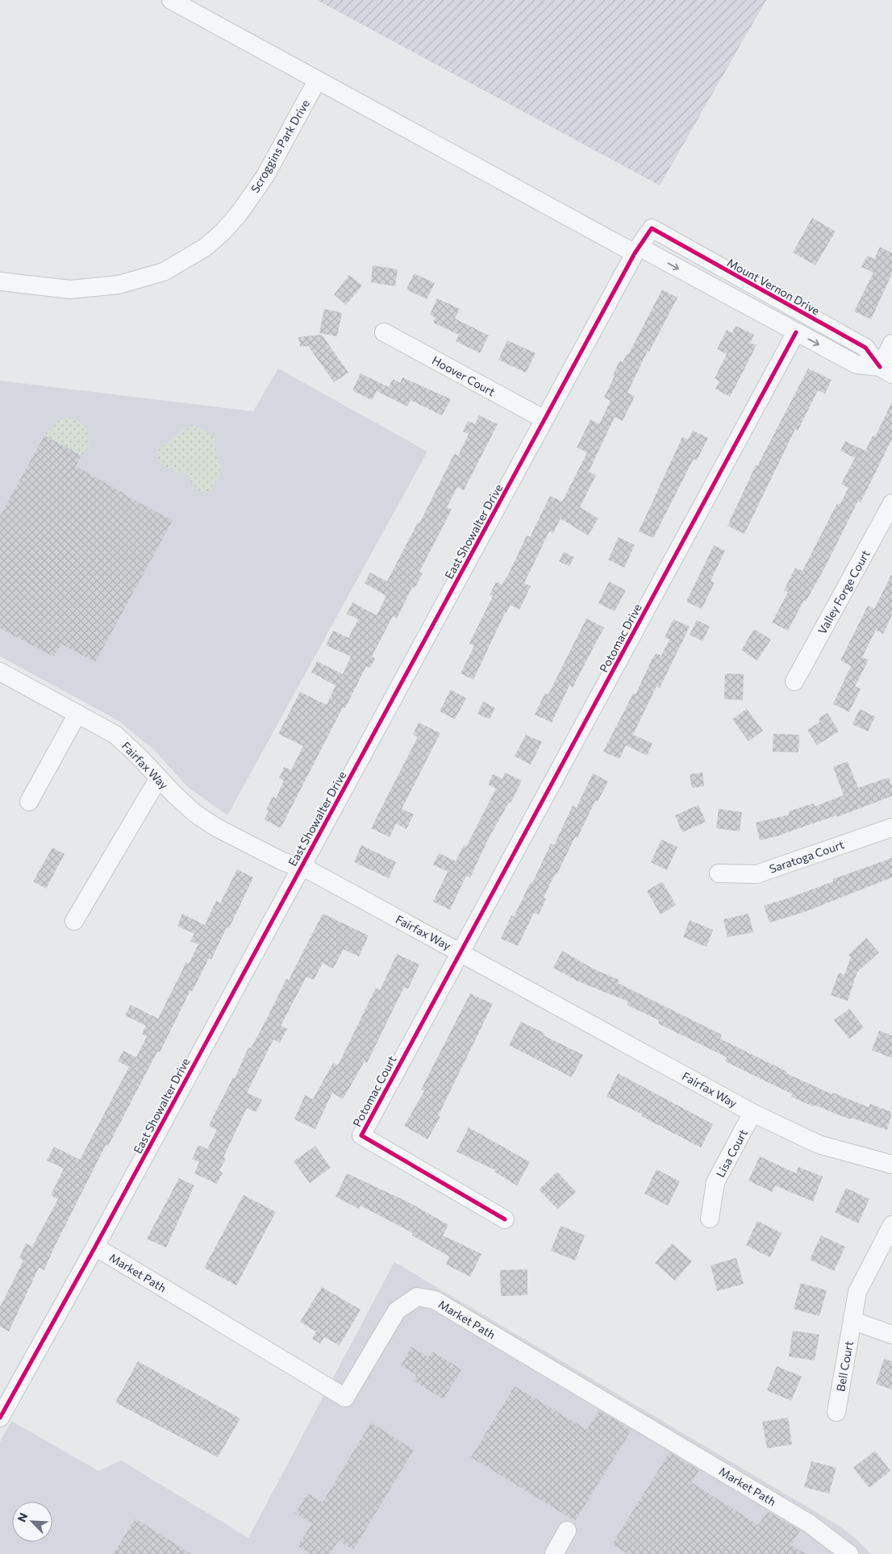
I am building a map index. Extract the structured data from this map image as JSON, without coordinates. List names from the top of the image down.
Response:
{
  "streets": {
    "street": [
      "Scroggins Park Drive",
      "Mount Vernon Drive",
      "Hoover Court",
      "East Showalter Drive",
      "Valley Forge Court",
      "Potomac Drive",
      "Fairfax Way",
      "Saratoga Court",
      "Potomac Court",
      "Lisa Court",
      "Market Path",
      "Bell Court"
    ]
  },
  "crossings": [
    ["Mount Vernon Drive", "East Showalter Drive"],
    ["Hoover Court", "East Showalter Drive"],
    ["East Showalter Drive", "Fairfax Way"],
    ["East Showalter Drive", "Market Path"],
    ["Potomac Drive", "Fairfax Way"],
    ["Potomac Drive", "Potomac Court"],
    ["Fairfax Way", "Potomac Court"],
    ["Fairfax Way", "Lisa Court"]
  ],
  "north": "top left"
}
